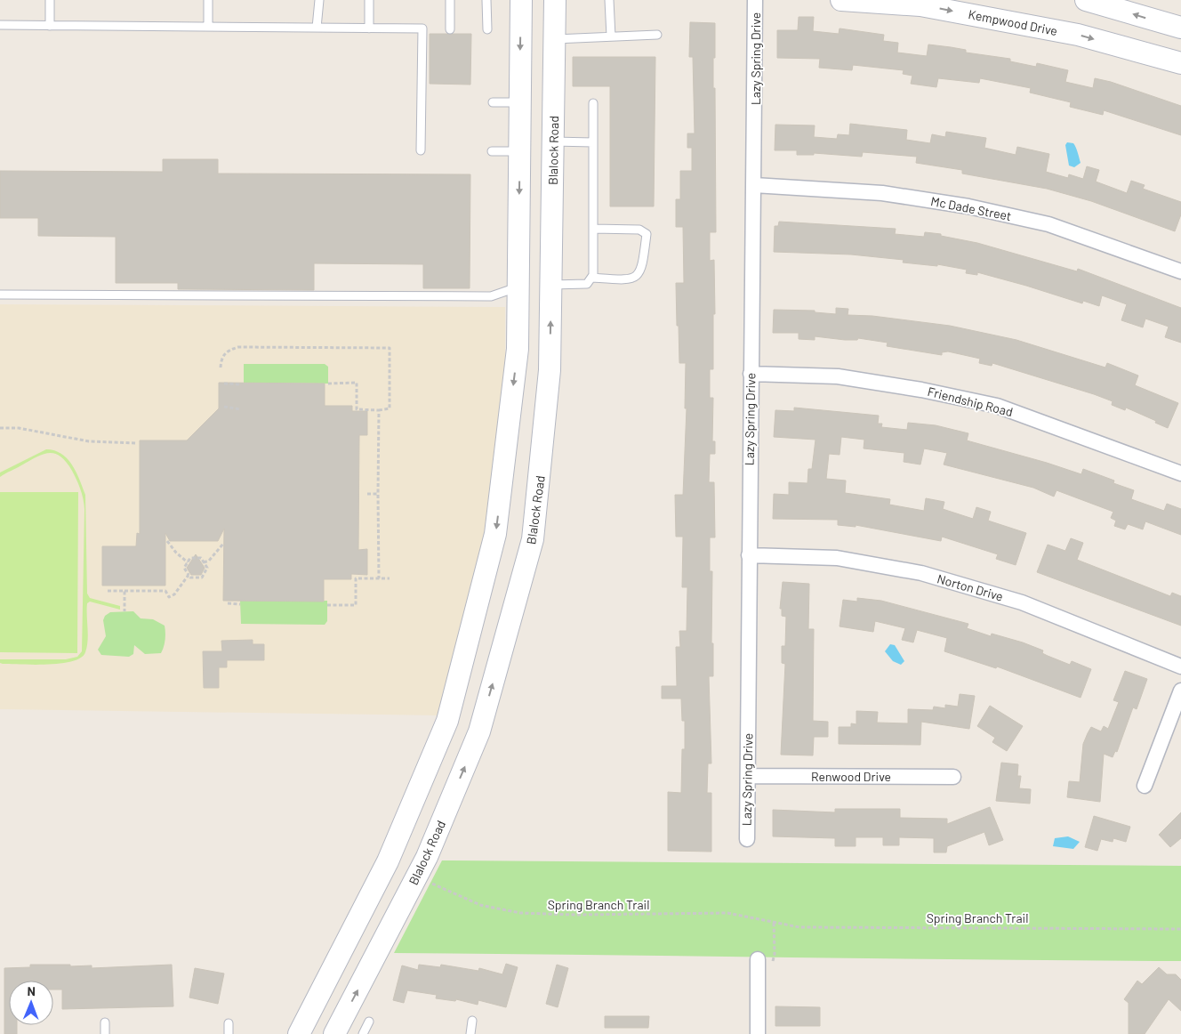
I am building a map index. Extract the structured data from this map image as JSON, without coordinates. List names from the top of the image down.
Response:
{
  "streets": {
    "main road": ["Kempwood Drive", "Blalock Road"],
    "street": [
      "Lazy Spring Drive",
      "Mc Dade Street",
      "Friendship Road",
      "Norton Drive",
      "Renwood Drive"
    ],
    "path": ["Spring Branch Trail"]
  },
  "crossings": [
    ["Lazy Spring Drive", "Mc Dade Street"],
    ["Lazy Spring Drive", "Friendship Road"],
    ["Lazy Spring Drive", "Norton Drive"],
    ["Lazy Spring Drive", "Renwood Drive"]
  ],
  "one_way": ["Kempwood Drive"],
  "north": "top"
}
